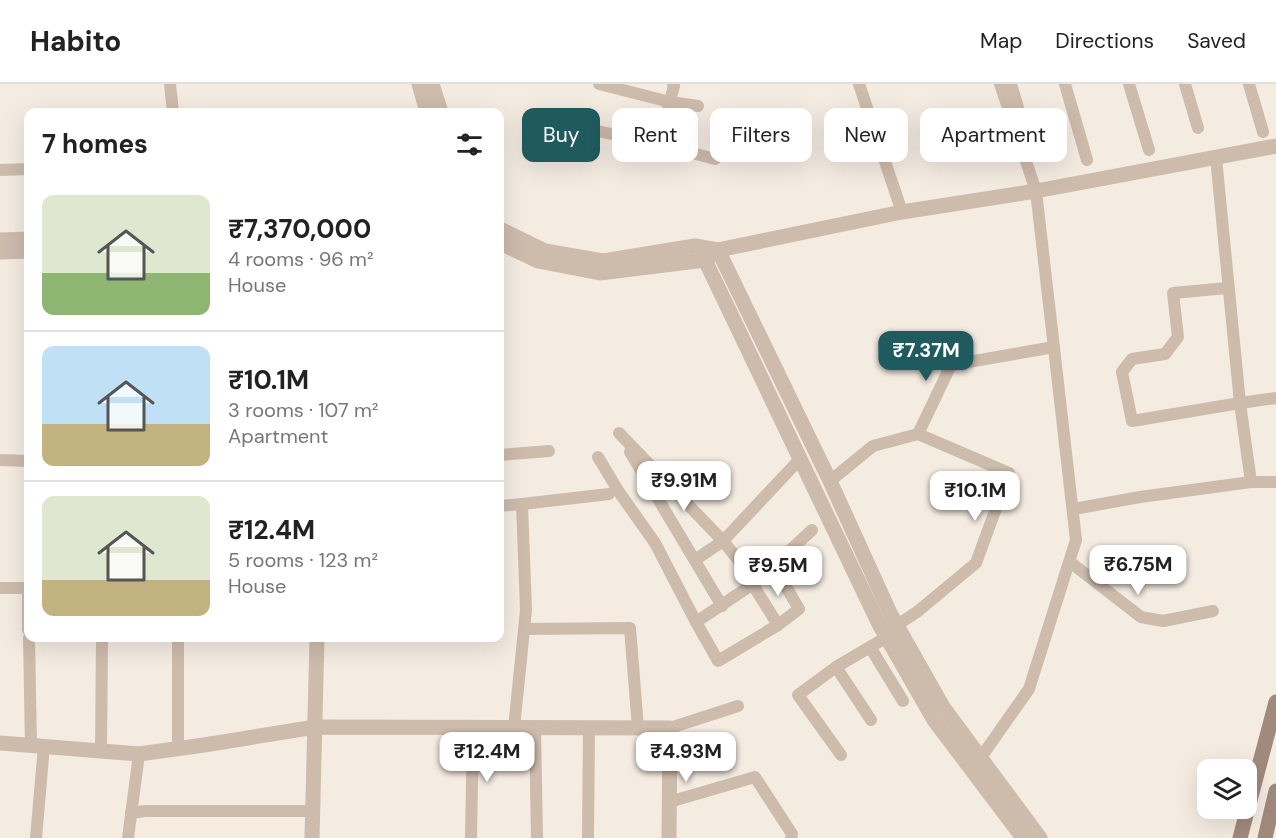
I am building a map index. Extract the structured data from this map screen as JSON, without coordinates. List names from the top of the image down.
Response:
{
  "page": {
    "header": "Habito",
    "nav": ["Map", "Directions", "Saved"],
    "chip": [
      "Buy",
      "Rent",
      "Filters",
      "New",
      "Apartment"
    ],
    "heading": "7 homes",
    "list": [
      {
        "name": "₹7,370,000",
        "note": "4 rooms · 96 m² · House"
      },
      {
        "name": "₹10.1M",
        "note": "3 rooms · 107 m² · Apartment"
      },
      {
        "name": "₹12.4M",
        "note": "5 rooms · 123 m² · House"
      }
    ],
    "price": [
      "₹7.37M",
      "₹9.91M",
      "₹10.1M",
      "₹6.75M",
      "₹9.5M",
      "₹12.4M",
      "₹4.93M"
    ]
  }
}
